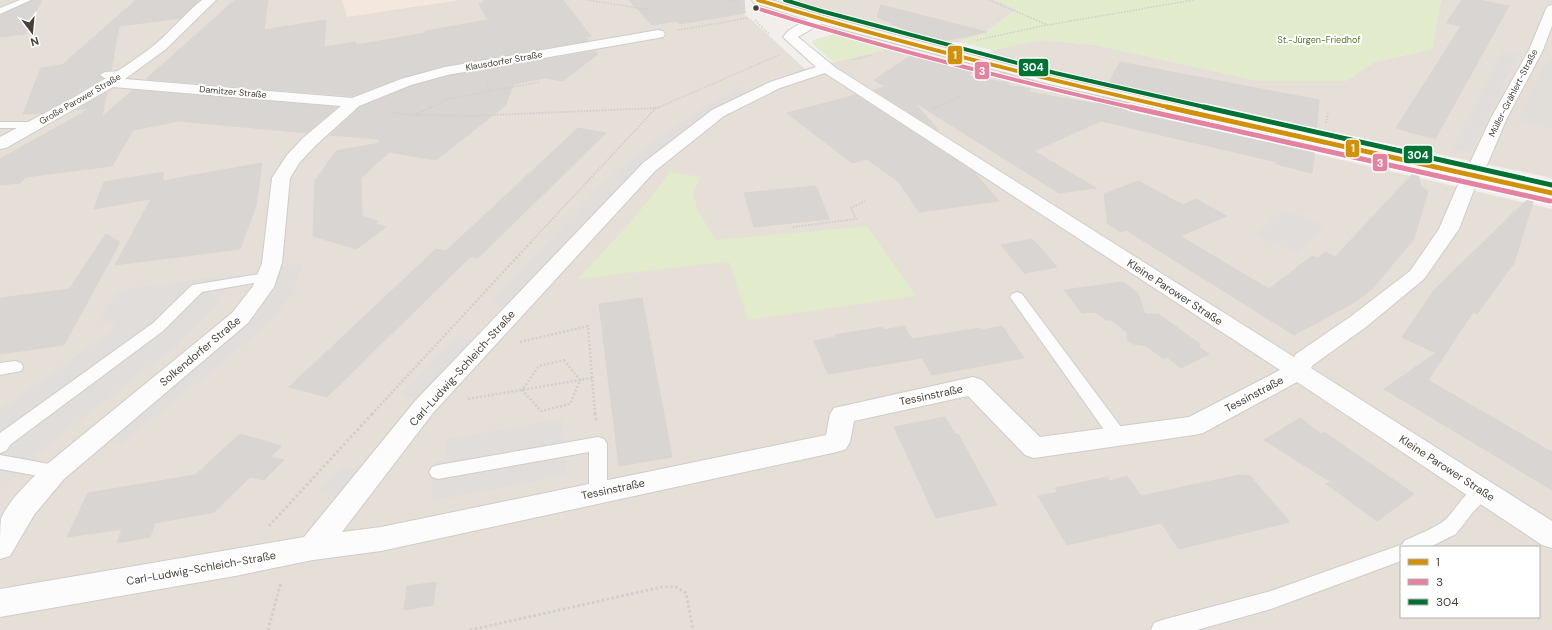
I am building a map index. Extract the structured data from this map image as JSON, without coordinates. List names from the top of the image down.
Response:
{
  "streets": {
    "street": [
      "Klausdorfer Straße",
      "Damitzer Straße",
      "Müller-Grählert-Straße",
      "Große Parower Straße",
      "Kleine Parower Straße",
      "Solkendorfer Straße",
      "Carl-Ludwig-Schleich-Straße",
      "Tessinstraße"
    ]
  },
  "crossings": [
    ["Klausdorfer Straße", "Damitzer Straße"],
    ["Klausdorfer Straße", "Solkendorfer Straße"],
    ["Damitzer Straße", "Große Parower Straße"],
    ["Damitzer Straße", "Solkendorfer Straße"],
    ["Müller-Grählert-Straße", "Tessinstraße"],
    ["Kleine Parower Straße", "Carl-Ludwig-Schleich-Straße"],
    ["Kleine Parower Straße", "Tessinstraße"],
    ["Carl-Ludwig-Schleich-Straße", "Tessinstraße"]
  ],
  "parks": ["St.-Jürgen-Friedhof"],
  "lines": ["transit line 1", "transit line 304", "transit line 3"],
  "legend": ["1", "3", "304"],
  "north": "bottom"
}
